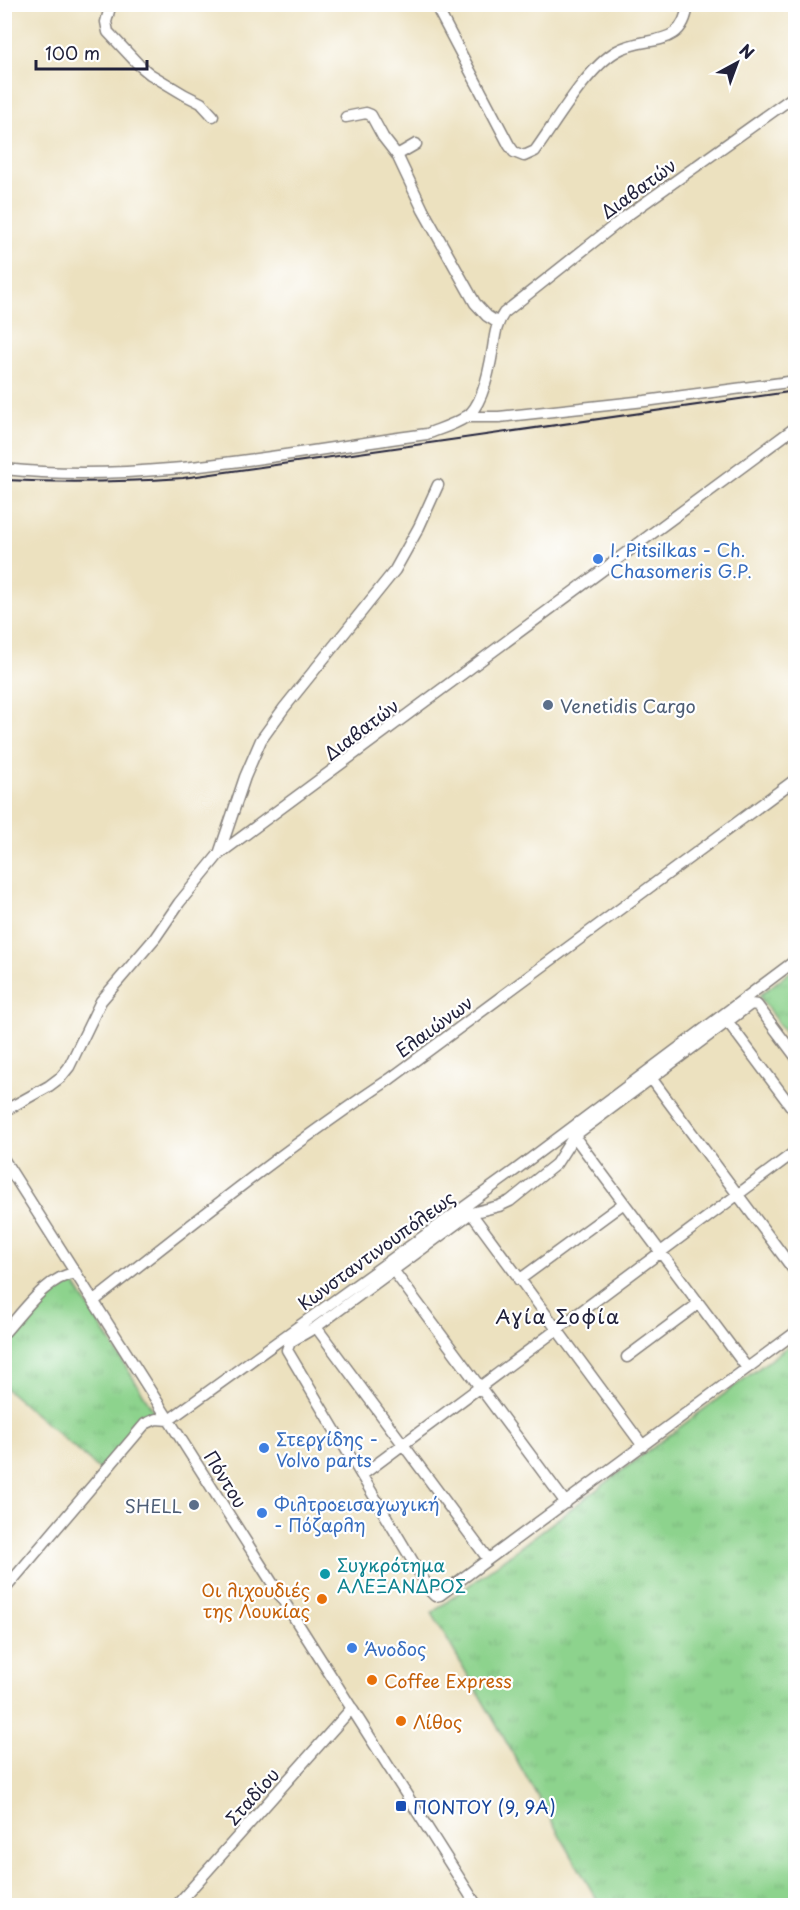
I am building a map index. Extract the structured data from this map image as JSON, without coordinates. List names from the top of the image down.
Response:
{
  "streets": {
    "street": [
      "Διαβατών",
      "Ελαιώνων",
      "Κωνσταντινουπόλεως",
      "Πόντου",
      "Σταδίου"
    ]
  },
  "crossings": [
    ["Ελαιώνων", "Πόντου"],
    ["Κωνσταντινουπόλεως", "Πόντου"],
    ["Πόντου", "Σταδίου"]
  ],
  "districts": ["Αγία Σοφία"],
  "places": {
    "other": [
      "I. Pitsilkas - Ch. Chasomeris G.P.",
      "Venetidis Cargo",
      "Στεργίδης - Volvo parts",
      "SHELL",
      "Φιλτροεισαγωγική - Πόζαρλη",
      "Συγκρότημα ΑΛΕΞΑΝΔΡΟΣ",
      "Οι λιχουδιές της Λουκίας",
      "Άνοδος",
      "Coffee Express",
      "Λίθος"
    ],
    "transit": ["ΠΟΝΤΟΥ (9, 9Α)"]
  },
  "scale_bar": "100 m",
  "north": "top right"
}
